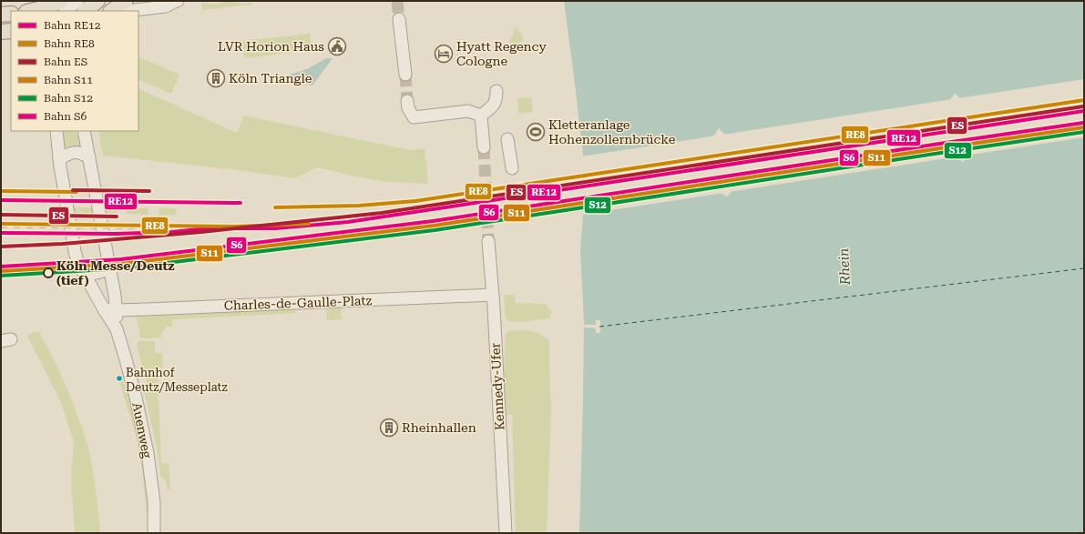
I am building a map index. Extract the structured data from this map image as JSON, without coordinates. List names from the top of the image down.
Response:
{
  "streets": {
    "street": ["Charles-de-Gaulle-Platz", "Kennedy-Ufer", "Auenweg"]
  },
  "crossings": [
    ["Charles-de-Gaulle-Platz", "Kennedy-Ufer"],
    ["Charles-de-Gaulle-Platz", "Auenweg"]
  ],
  "water": ["Rhein"],
  "places": {
    "public building": ["LVR Horion Haus"],
    "hotel": ["Hyatt Regency Cologne"],
    "building": ["Köln Triangle", "Rheinhallen"],
    "sports": ["Kletteranlage Hohenzollernbrücke"],
    "other": ["Köln Messe/Deutz (tief)", "Bahnhof Deutz/Messeplatz"]
  },
  "lines": [
    "rail line RE8",
    "rail line ES",
    "rail line RE12",
    "rail line S6",
    "rail line S11",
    "rail line S12"
  ],
  "legend": [
    "Bahn RE12",
    "Bahn RE8",
    "Bahn ES",
    "Bahn S11",
    "Bahn S12",
    "Bahn S6"
  ]
}
